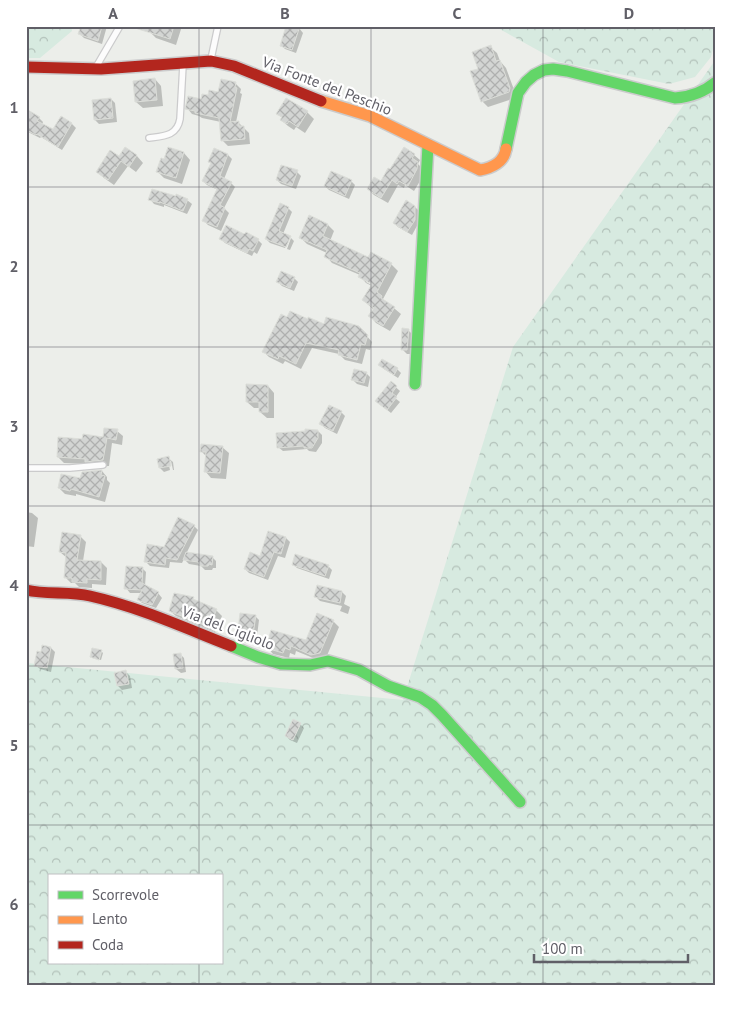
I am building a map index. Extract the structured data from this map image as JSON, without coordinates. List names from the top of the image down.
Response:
{
  "streets": {
    "street": ["Via Fonte del Peschio", "Via del Cigliolo"]
  },
  "legend": ["Scorrevole", "Lento", "Coda"],
  "scale_bar": "100 m",
  "grid": {
    "columns": [
      "A",
      "B",
      "C",
      "D"
    ],
    "rows": [
      "1",
      "2",
      "3",
      "4",
      "5",
      "6"
    ]
  }
}
